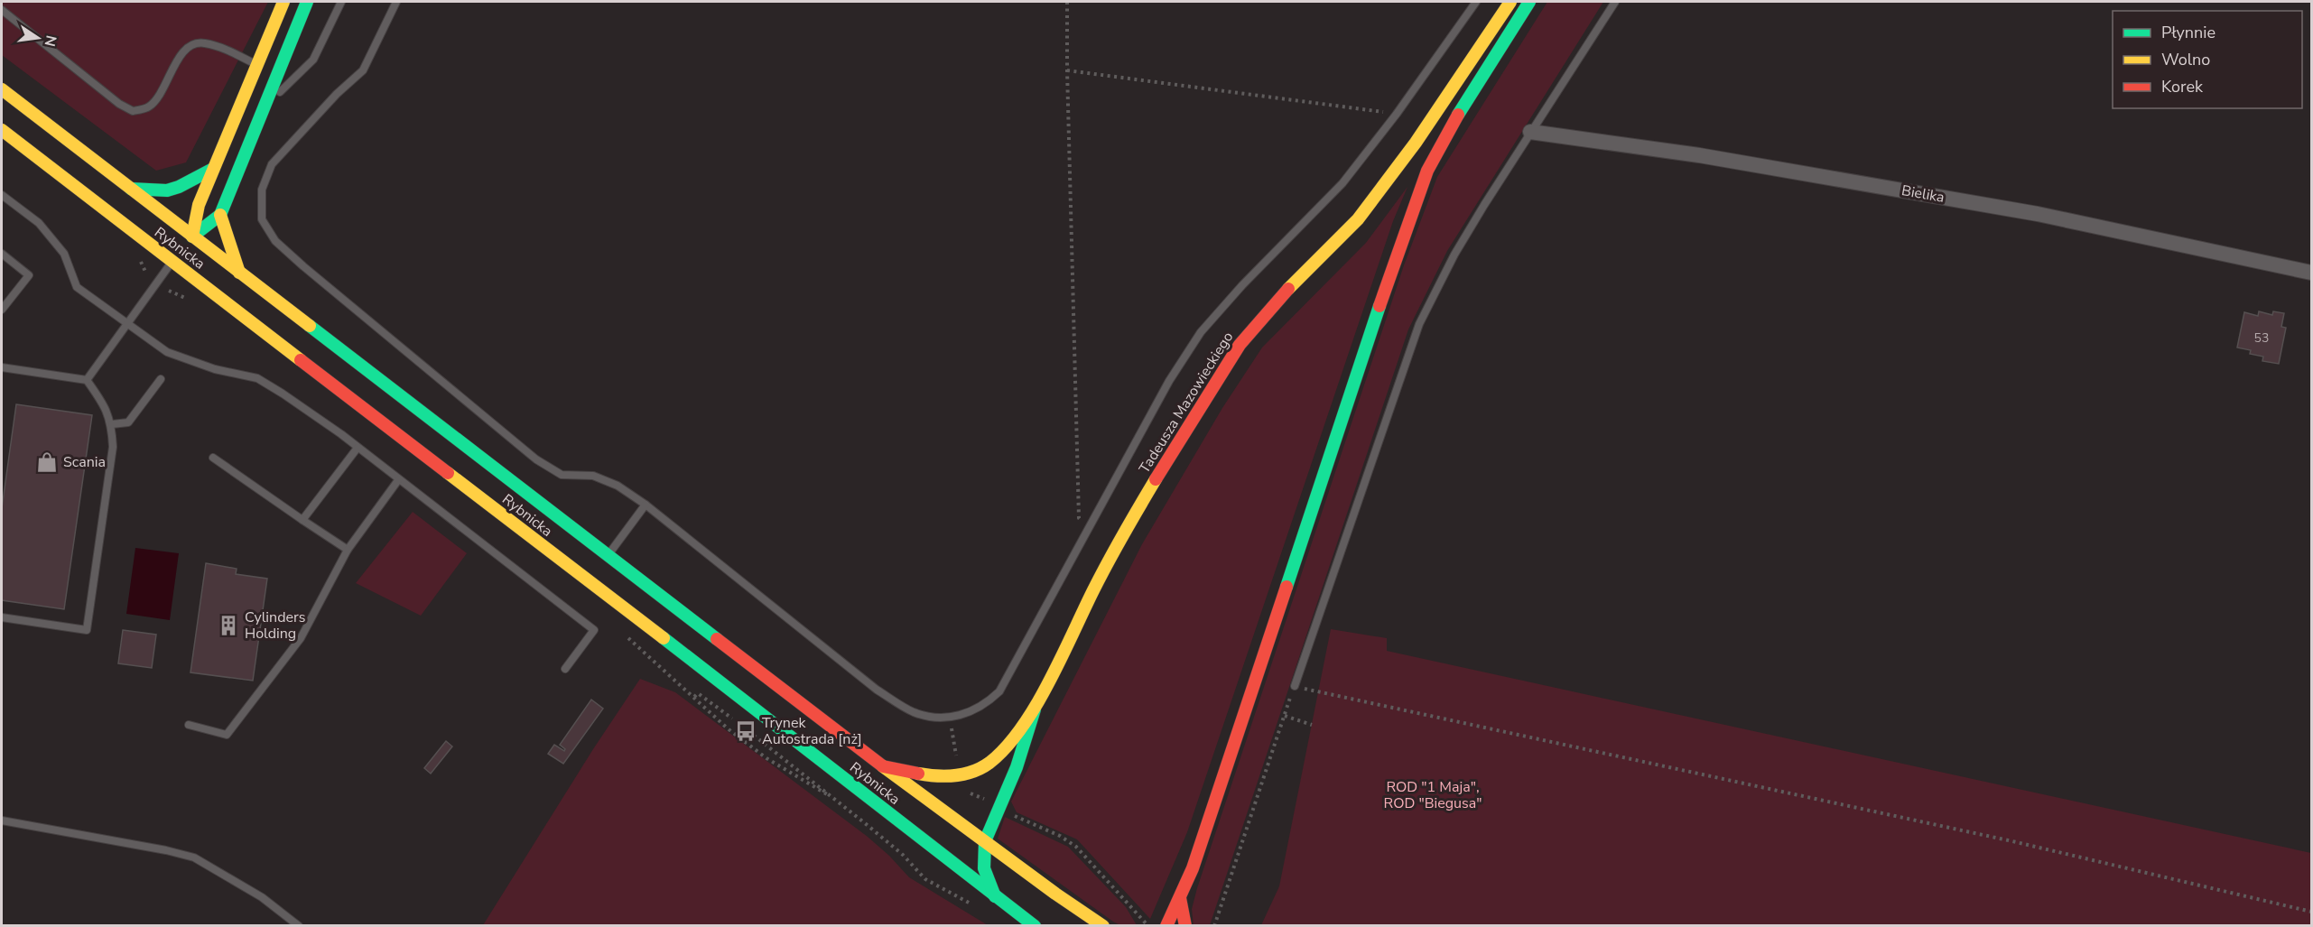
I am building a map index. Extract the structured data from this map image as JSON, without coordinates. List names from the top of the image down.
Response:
{
  "streets": {
    "main road": ["Rybnicka", "Tadeusza Mazowieckiego"],
    "street": ["Bielika"]
  },
  "crossings": [
    ["Rybnicka", "Tadeusza Mazowieckiego"]
  ],
  "parks": ["ROD \"1 Maja\", ROD \"Biegusa\""],
  "places": {
    "shop": ["Scania"],
    "building": ["Cylinders Holding"],
    "bus stop": ["Trynek Autostrada [nż]"]
  },
  "house_numbers": ["53"],
  "legend": ["Płynnie", "Wolno", "Korek"],
  "north": "right"
}
